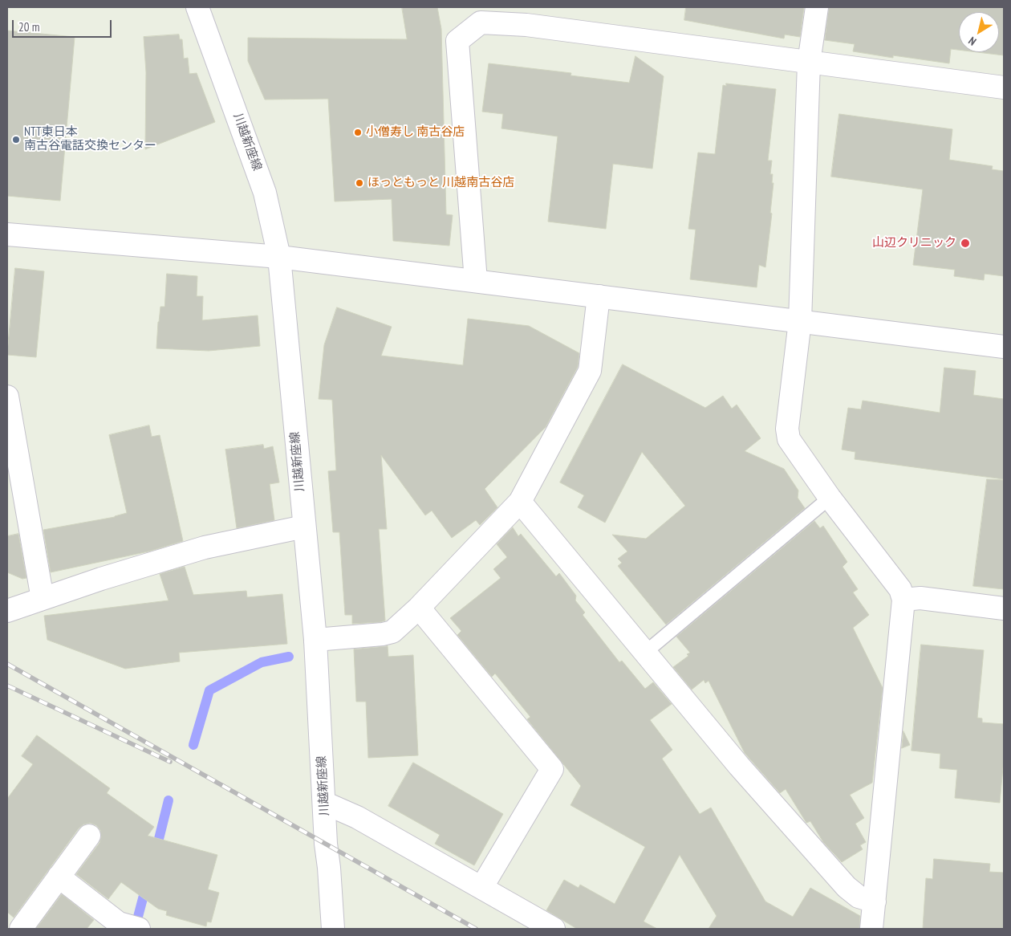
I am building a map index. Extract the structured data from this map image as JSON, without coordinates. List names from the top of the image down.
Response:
{
  "streets": {
    "street": ["川越新座線"]
  },
  "places": [
    "小僧寿し 南古谷店",
    "NTT東日本 南古谷電話交換センター",
    "ほっともっと 川越南古谷店",
    "山辺クリニック"
  ],
  "scale_bar": "20 m",
  "north": "bottom left"
}
